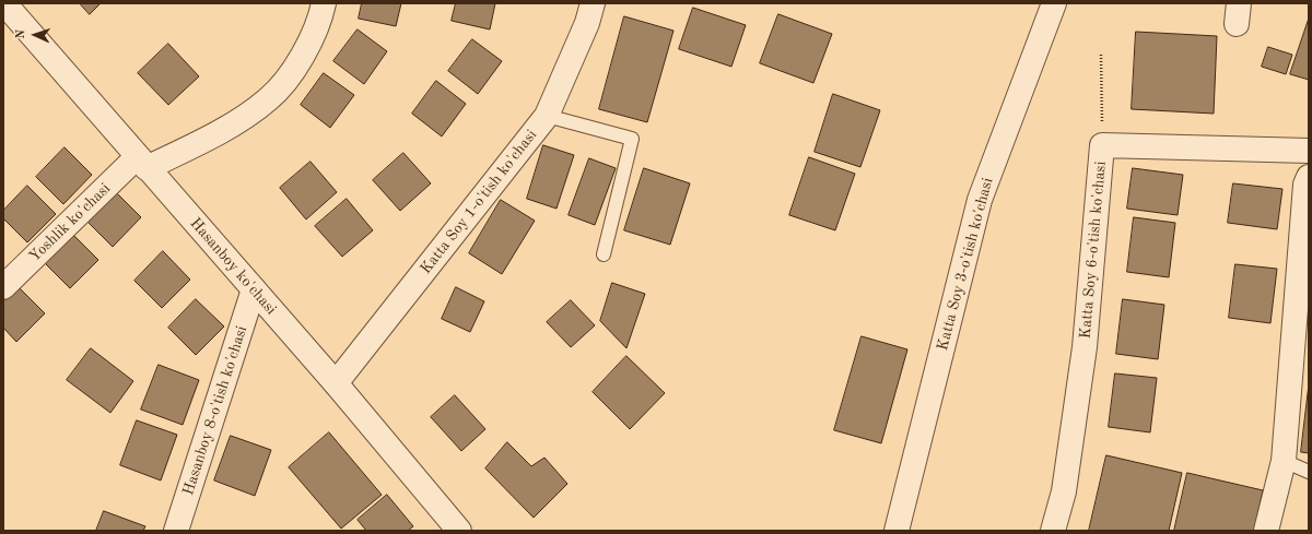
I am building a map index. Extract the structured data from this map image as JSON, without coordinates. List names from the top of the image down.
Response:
{
  "streets": {
    "street": [
      "Katta Soy 1-o'tish ko'chasi",
      "Yoshlik ko'chasi",
      "Katta Soy 6-o'tish ko'chasi",
      "Katta Soy 3-o'tish ko'chasi",
      "Hasanboy ko'chasi",
      "Hasanboy 8-o'tish ko'chasi"
    ]
  },
  "crossings": [
    ["Katta Soy 1-o'tish ko'chasi", "Hasanboy ko'chasi"],
    ["Yoshlik ko'chasi", "Hasanboy ko'chasi"],
    ["Hasanboy ko'chasi", "Hasanboy 8-o'tish ko'chasi"]
  ],
  "north": "left"
}
